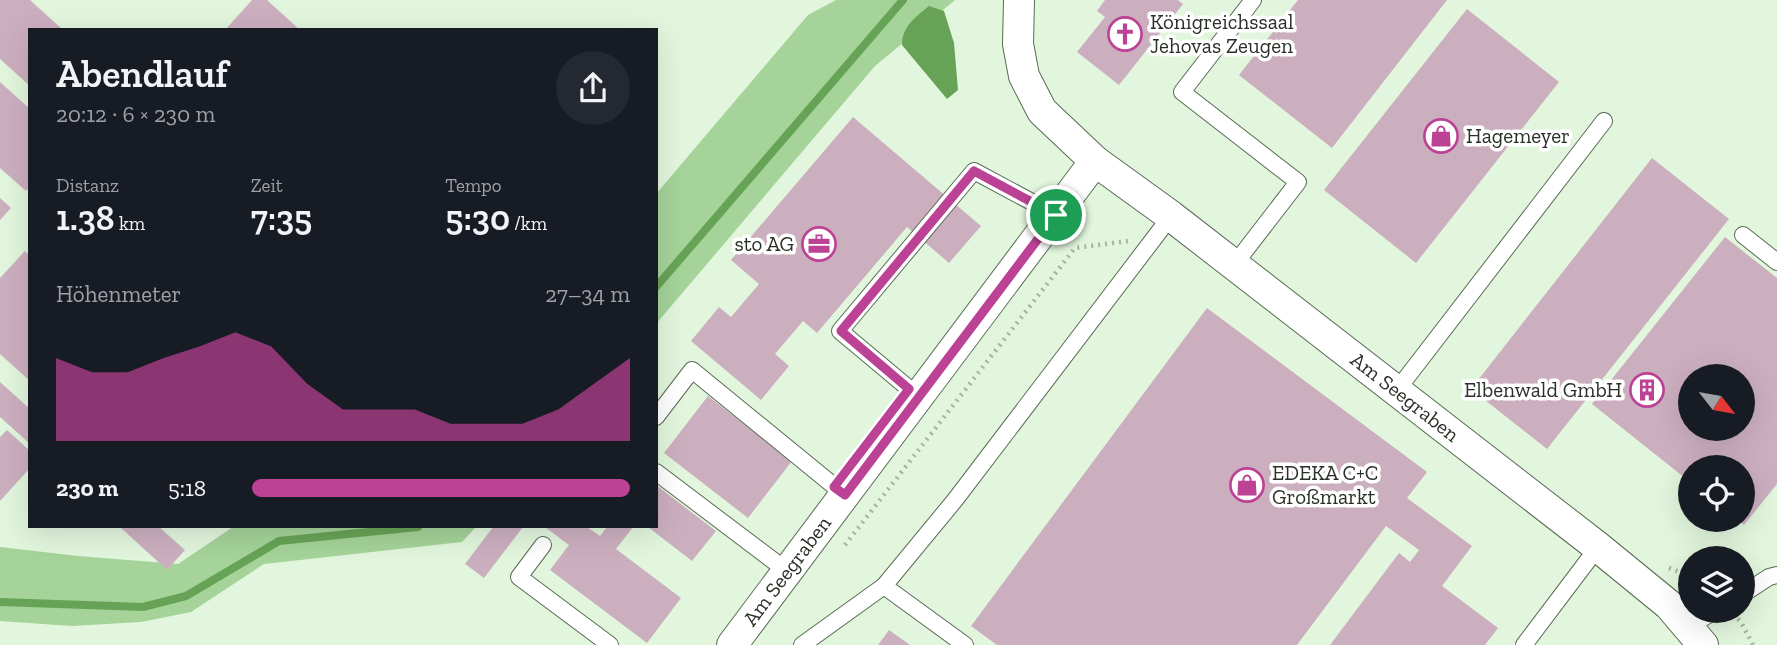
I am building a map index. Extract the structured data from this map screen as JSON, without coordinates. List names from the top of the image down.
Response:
{
  "streets": {
    "street": ["Am Seegraben"]
  },
  "places": {
    "church": ["Königreichssaal Jehovas Zeugen"],
    "shop": ["Hagemeyer", "EDEKA C+C Großmarkt"],
    "office": ["sto AG"],
    "building": ["Elbenwald GmbH"]
  },
  "north": "bottom right",
  "page": {
    "heading": ["Abendlauf", "20:12 · 6 × 230 m"],
    "stats": [
      ["Distanz", "1.38 km"],
      ["Zeit", "7:35"],
      ["Tempo", "5:30 /km"]
    ],
    "chart": ["Höhenmeter", "27–34 m"],
    "list": [
      {
        "name": "230 m",
        "note": "5:18"
      }
    ]
  }
}
